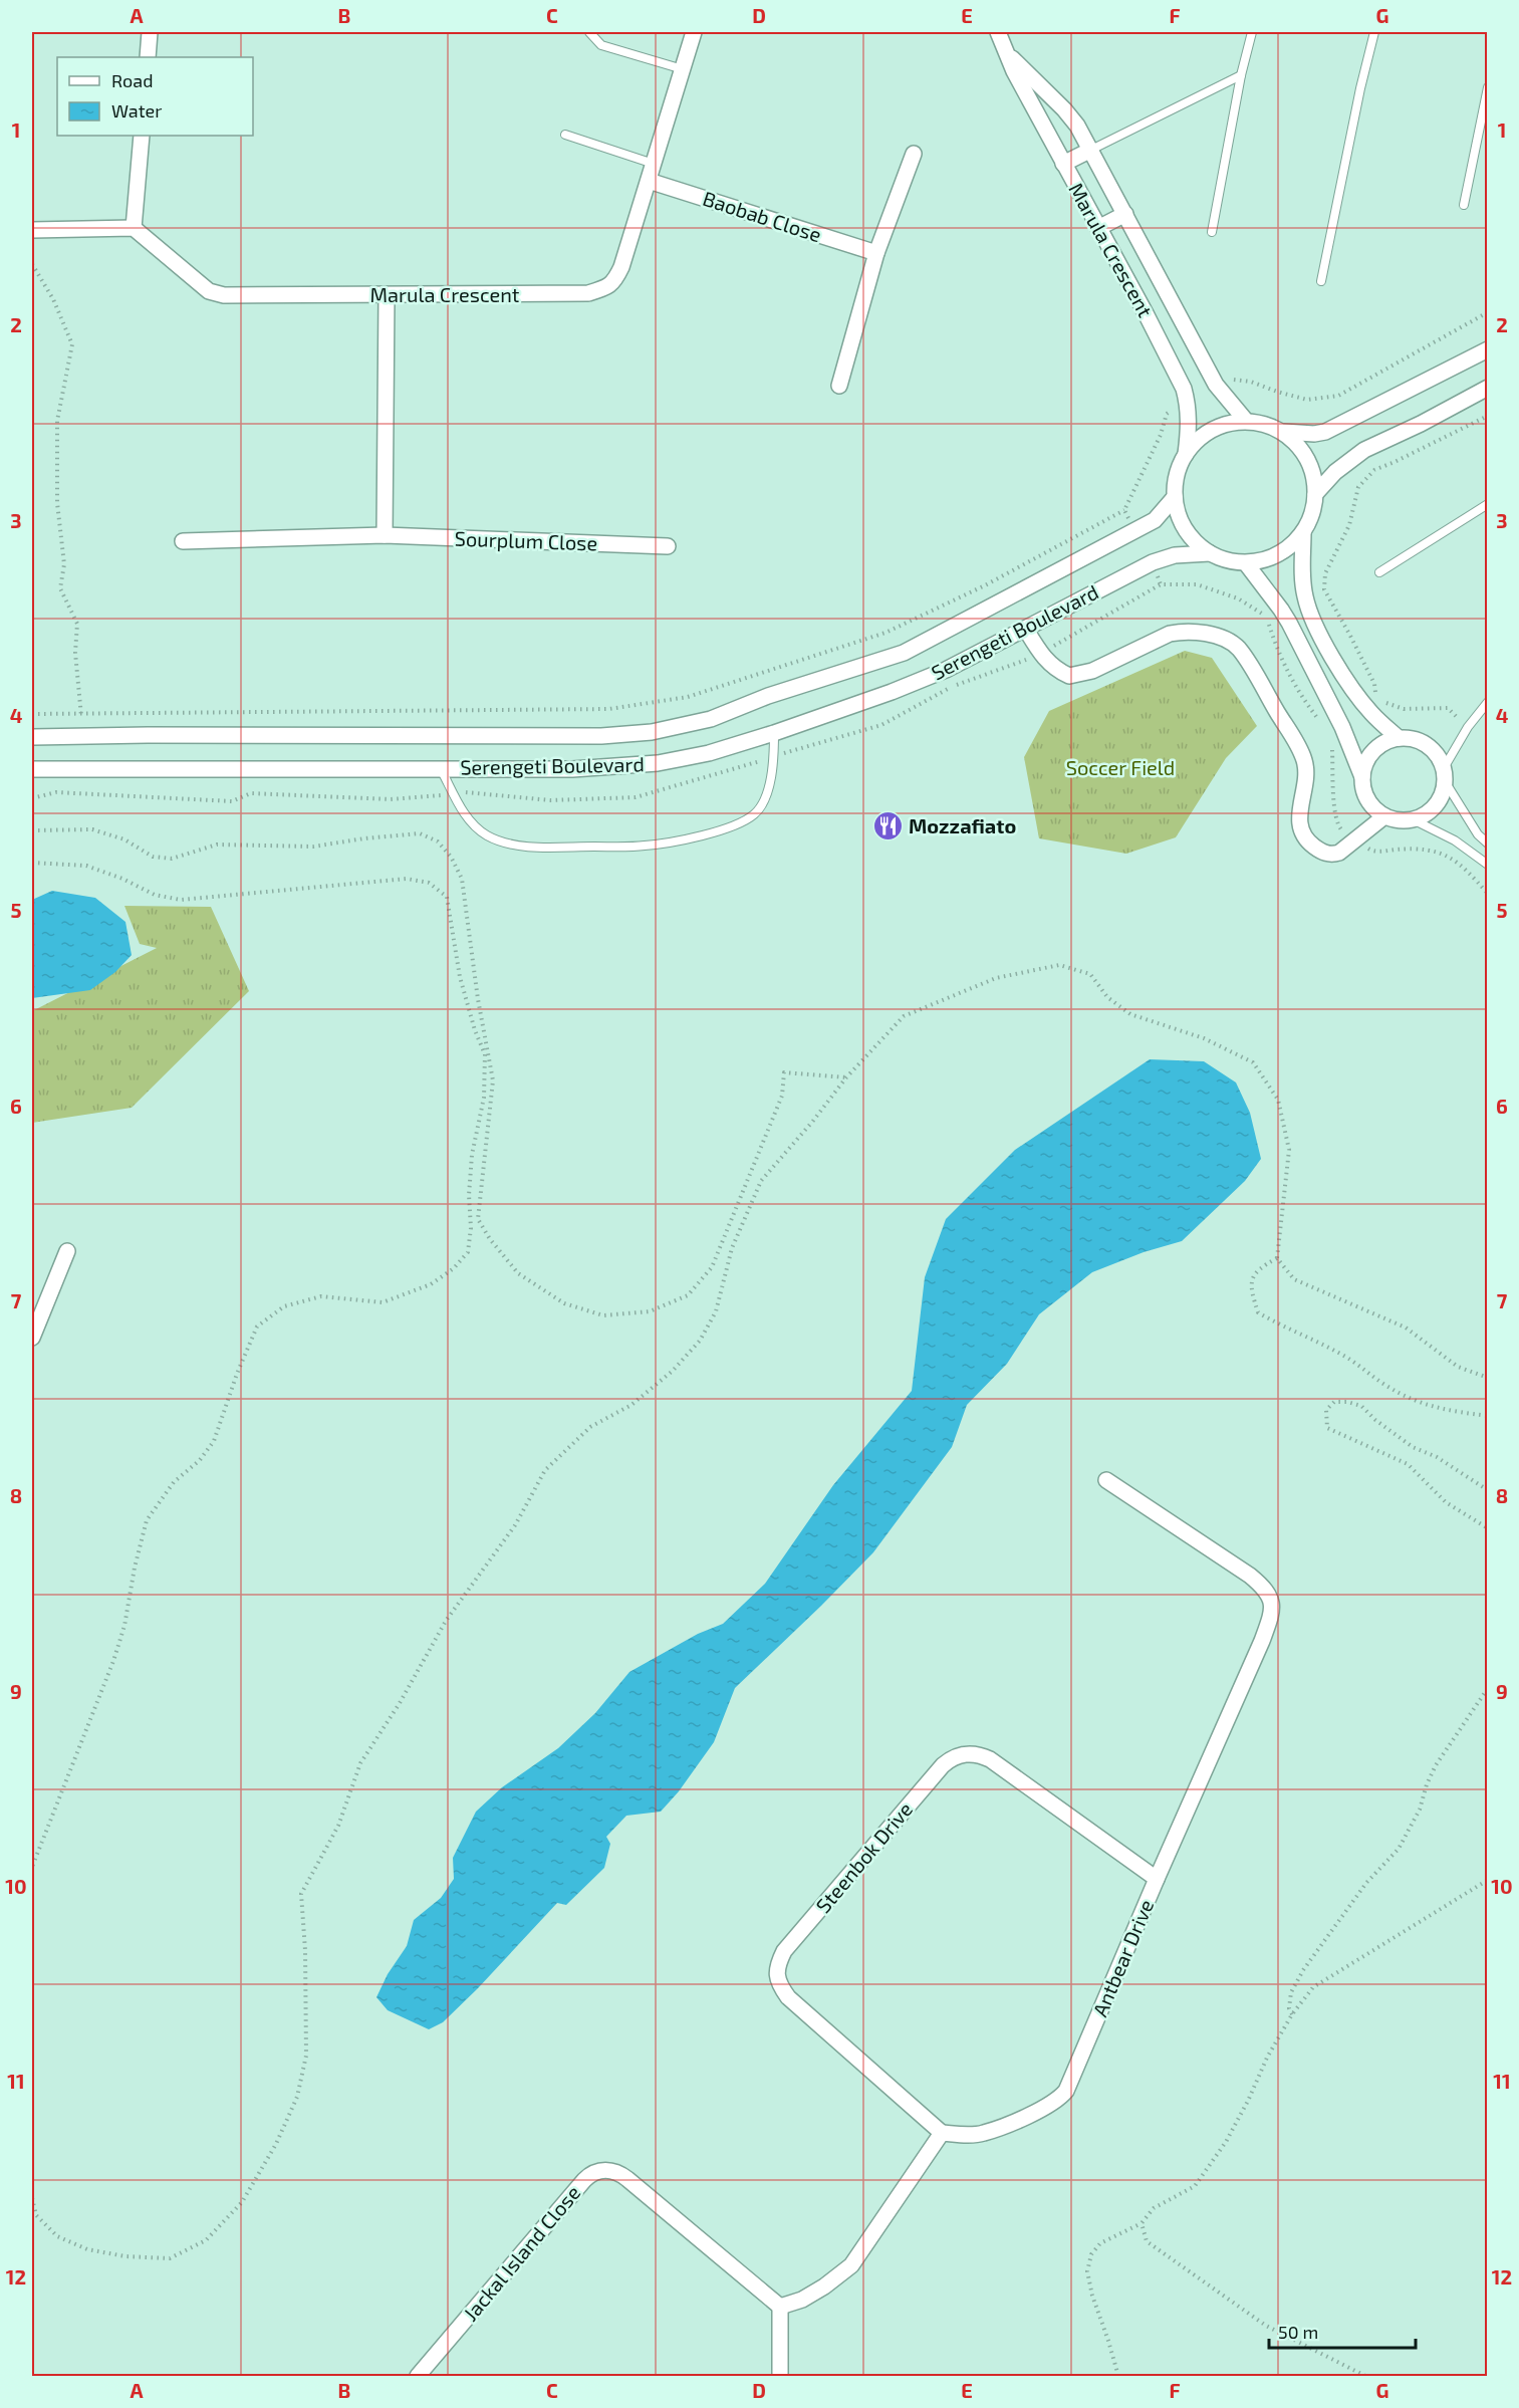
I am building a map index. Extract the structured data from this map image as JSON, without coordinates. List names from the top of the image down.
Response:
{
  "streets": {
    "street": [
      "Baobab Close",
      "Marula Crescent",
      "Sourplum Close",
      "Serengeti Boulevard",
      "Steenbok Drive",
      "Antbear Drive",
      "Jackal Island Close"
    ]
  },
  "crossings": [
    ["Baobab Close", "Marula Crescent"],
    ["Marula Crescent", "Serengeti Boulevard"],
    ["Steenbok Drive", "Antbear Drive"]
  ],
  "parks": ["Soccer Field"],
  "places": {
    "restaurant": ["Mozzafiato"]
  },
  "legend": ["Road", "Water"],
  "scale_bar": "50 m",
  "grid": {
    "columns": [
      "A",
      "B",
      "C",
      "D",
      "E",
      "F",
      "G"
    ],
    "rows": [
      "1",
      "2",
      "3",
      "4",
      "5",
      "6",
      "7",
      "8",
      "9",
      "10",
      "11",
      "12"
    ]
  }
}
